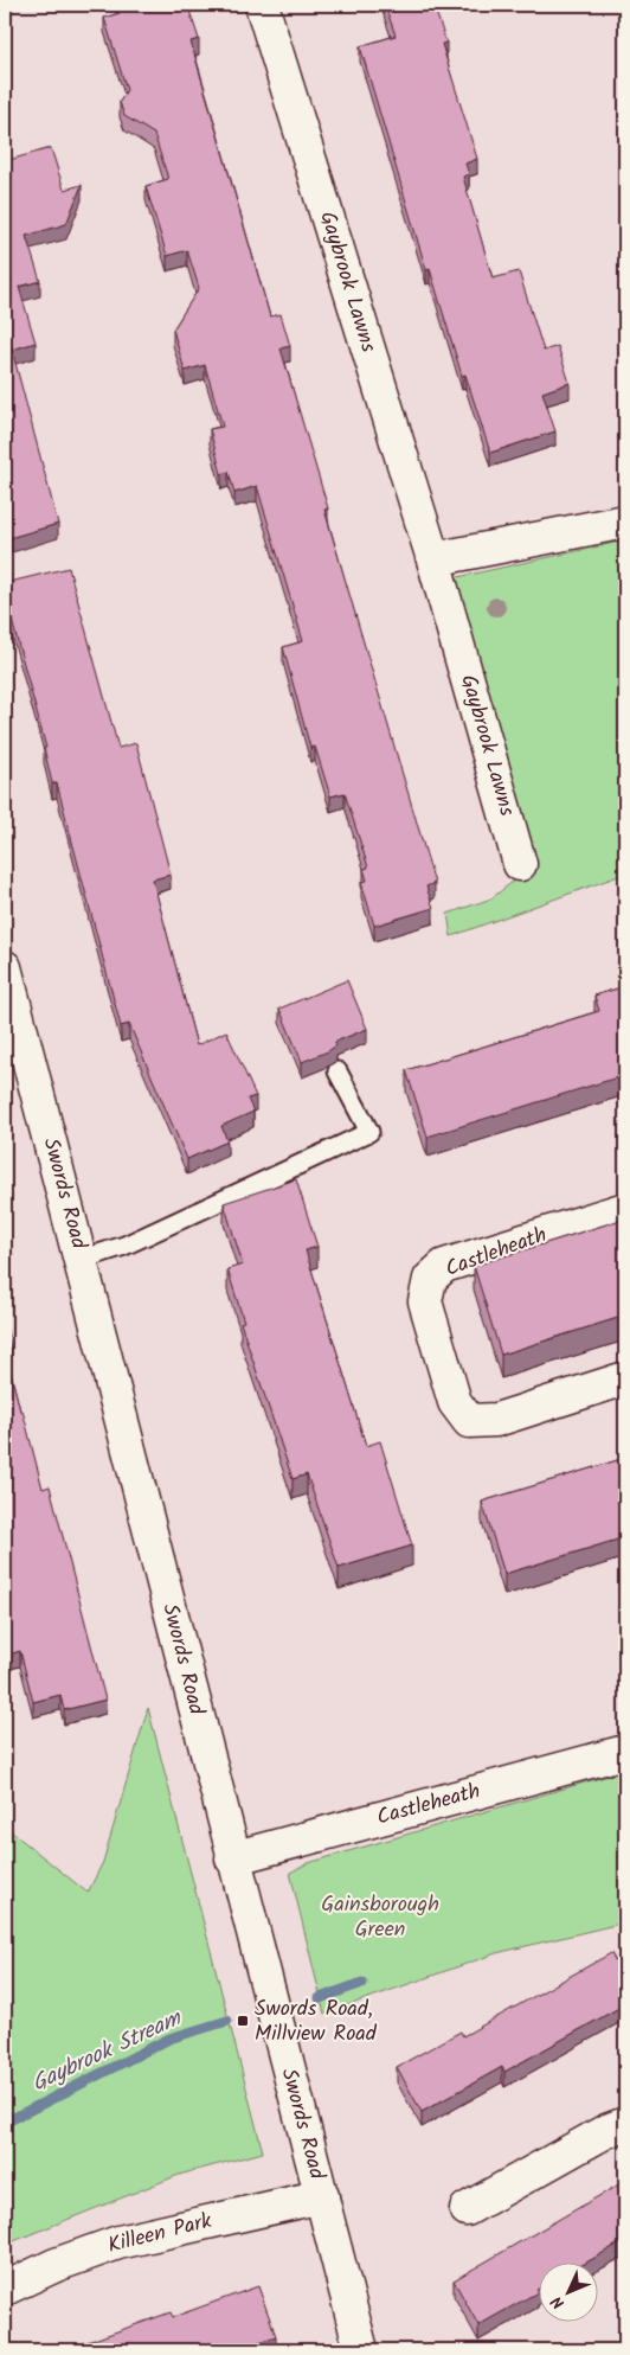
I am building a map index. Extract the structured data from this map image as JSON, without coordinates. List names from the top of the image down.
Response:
{
  "streets": {
    "street": [
      "Gaybrook Lawns",
      "Swords Road",
      "Castleheath",
      "Killeen Park"
    ]
  },
  "crossings": [
    ["Swords Road", "Castleheath"],
    ["Swords Road", "Killeen Park"]
  ],
  "water": ["Gaybrook Stream"],
  "parks": ["Gainsborough Green"],
  "places": {
    "transit": ["Swords Road, Millview Road"]
  },
  "north": "bottom left"
}
